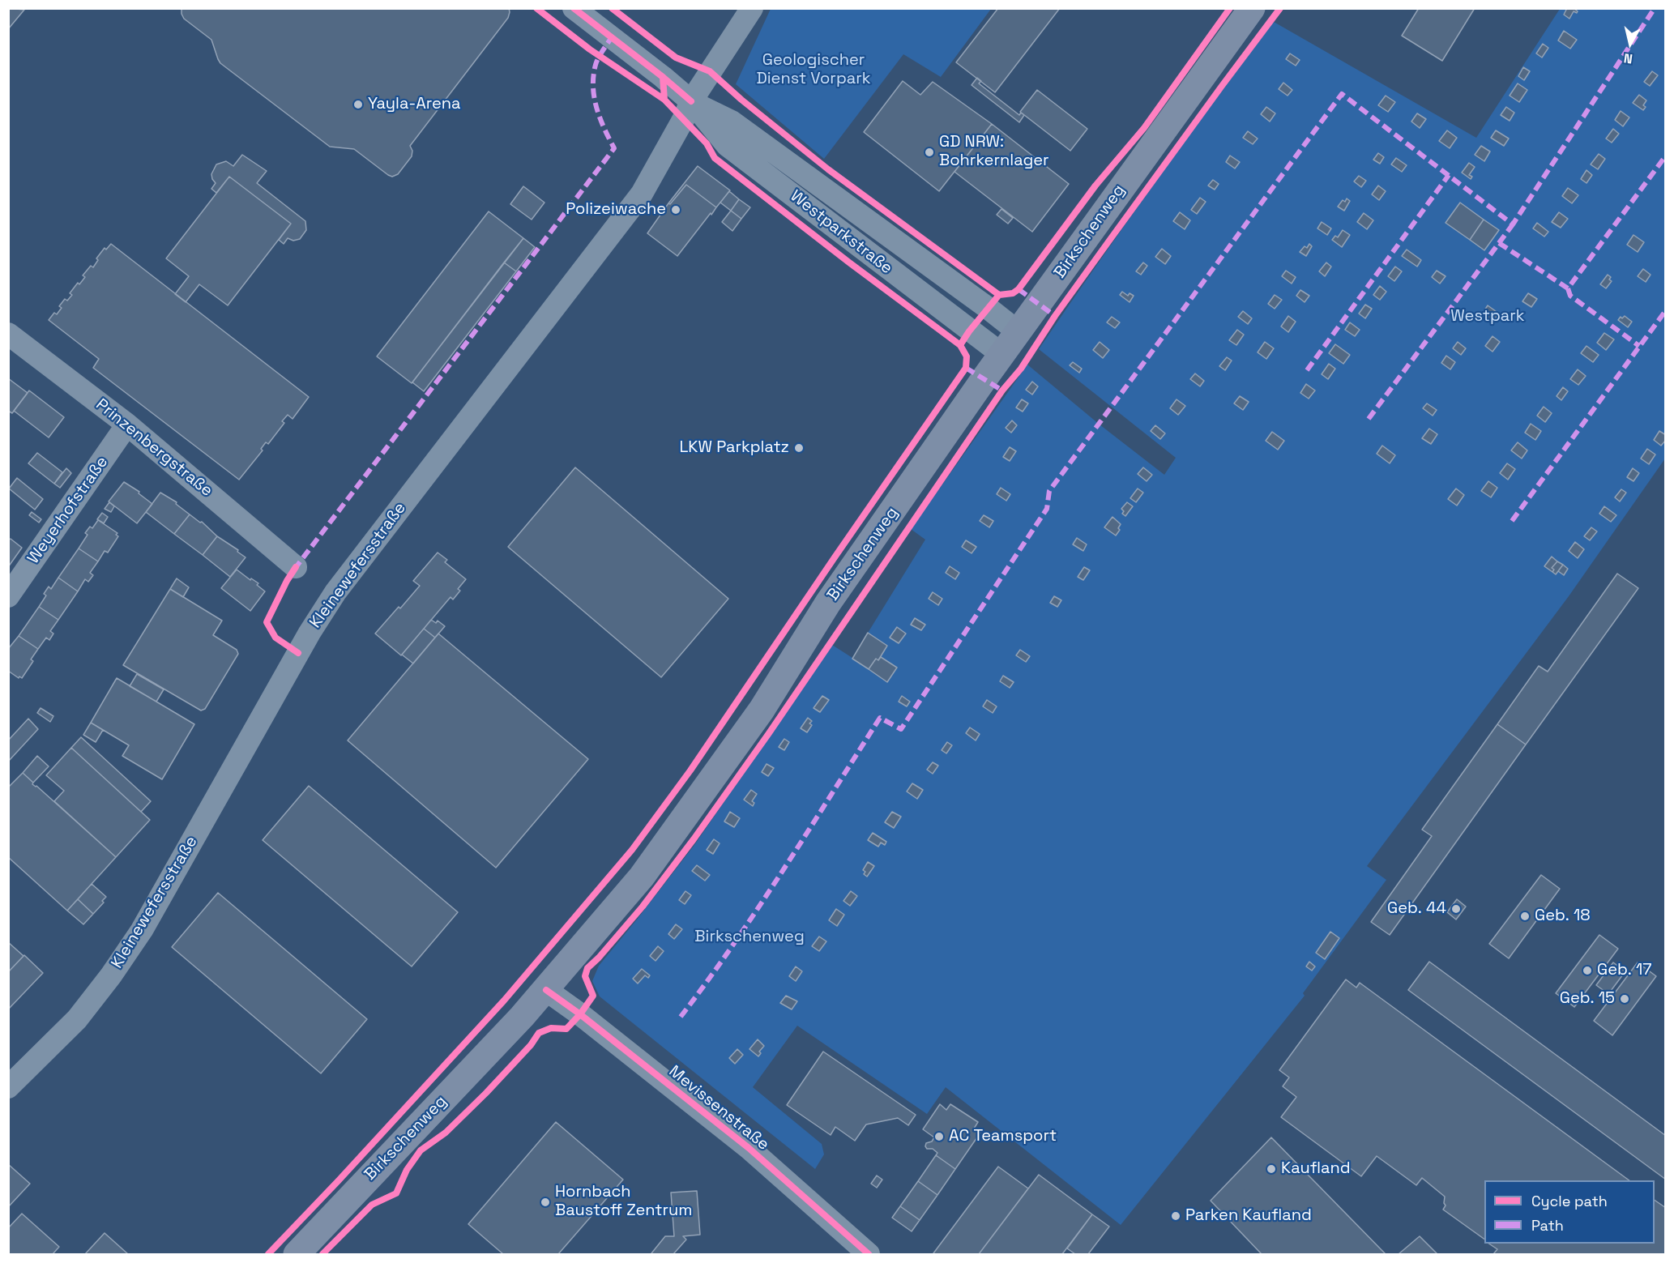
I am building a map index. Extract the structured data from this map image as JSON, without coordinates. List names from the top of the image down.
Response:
{
  "streets": {
    "main road": ["Birkschenweg"],
    "street": [
      "Westparkstraße",
      "Prinzenbergstraße",
      "Weyerhofstraße",
      "Kleinewefersstraße",
      "Mevissenstraße"
    ]
  },
  "crossings": [
    ["Birkschenweg", "Westparkstraße"],
    ["Birkschenweg", "Mevissenstraße"],
    ["Westparkstraße", "Kleinewefersstraße"],
    ["Prinzenbergstraße", "Weyerhofstraße"]
  ],
  "parks": ["Geologischer Dienst Vorpark", "Westpark", "Birkschenweg"],
  "places": [
    "Yayla-Arena",
    "GD NRW: Bohrkernlager",
    "Polizeiwache",
    "LKW Parkplatz",
    "Geb. 44",
    "Geb. 18",
    "Geb. 17",
    "Geb. 15",
    "AC Teamsport",
    "Kaufland",
    "Hornbach Baustoff Zentrum",
    "Parken Kaufland"
  ],
  "legend": ["Cycle path", "Path"],
  "north": "bottom"
}
